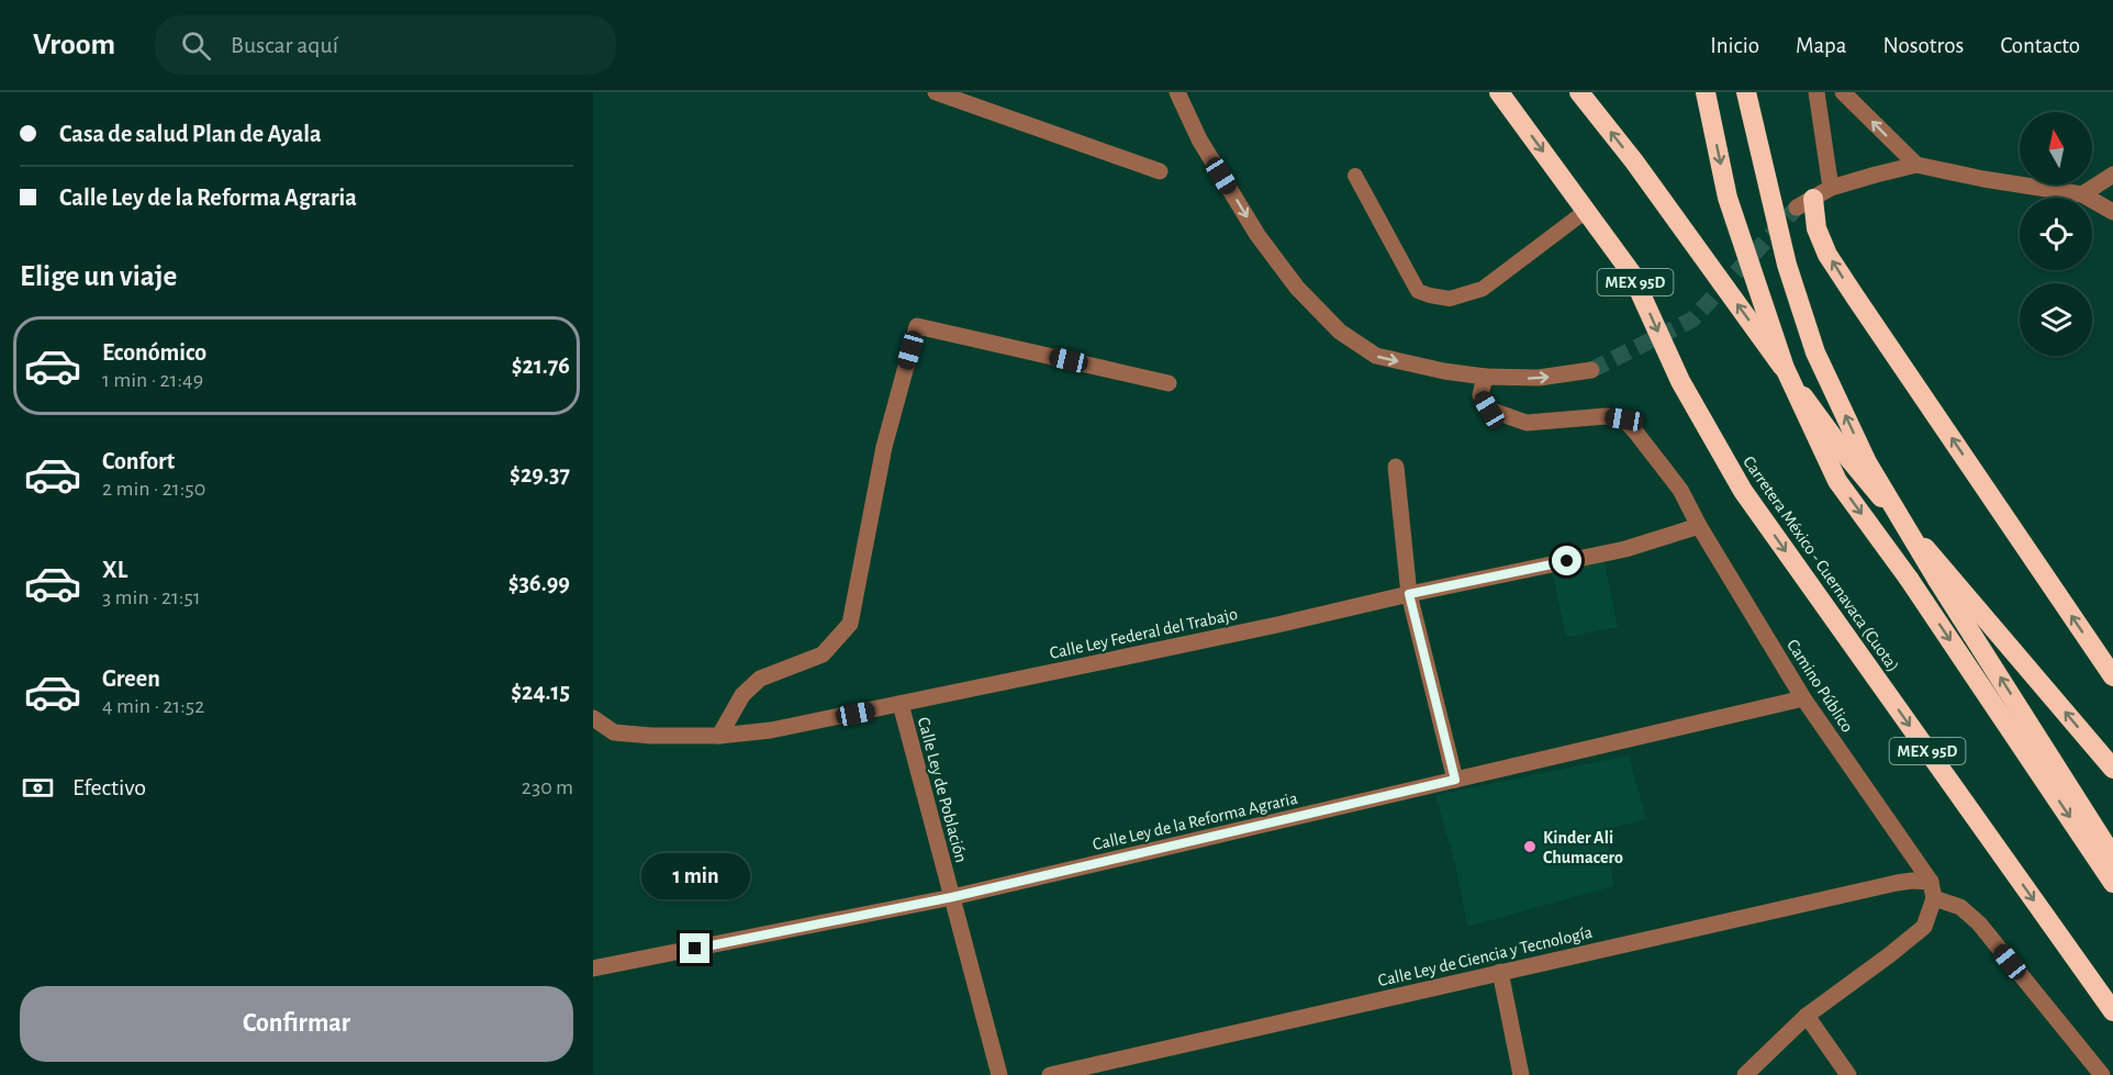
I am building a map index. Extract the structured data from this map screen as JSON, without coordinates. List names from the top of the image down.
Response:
{
  "streets": {
    "highway": ["MEX 95D", "Carretera México - Cuernavaca (Cuota)"],
    "street": [
      "Calle Ley Federal del Trabajo",
      "Camino Público",
      "Calle Ley de Población",
      "Calle Ley de la Reforma Agraria",
      "Calle Ley de Ciencia y Tecnología"
    ]
  },
  "crossings": [
    ["Calle Ley Federal del Trabajo", "Camino Público"],
    ["Calle Ley Federal del Trabajo", "Calle Ley de Población"],
    ["Camino Público", "Calle Ley de la Reforma Agraria"],
    ["Camino Público", "Calle Ley de Ciencia y Tecnología"],
    ["Calle Ley de Población", "Calle Ley de la Reforma Agraria"]
  ],
  "places": ["Kinder Ali Chumacero"],
  "north": "top",
  "page": {
    "header": "Vroom",
    "search": "Buscar aquí",
    "nav": [
      "Inicio",
      "Mapa",
      "Nosotros",
      "Contacto"
    ],
    "banner": ["Casa de salud Plan de Ayala", "Calle Ley de la Reforma Agraria"],
    "heading": "Elige un viaje",
    "list": [
      {
        "name": "Económico",
        "note": "1 min · 21:49",
        "value": "$21.76"
      },
      {
        "name": "Confort",
        "note": "2 min · 21:50",
        "value": "$29.37"
      },
      {
        "name": "XL",
        "note": "3 min · 21:51",
        "value": "$36.99"
      },
      {
        "name": "Green",
        "note": "4 min · 21:52",
        "value": "$24.15"
      }
    ],
    "pay": ["Efectivo", "230 m"],
    "bubble": "1 min",
    "buttons": "Confirmar"
  }
}
